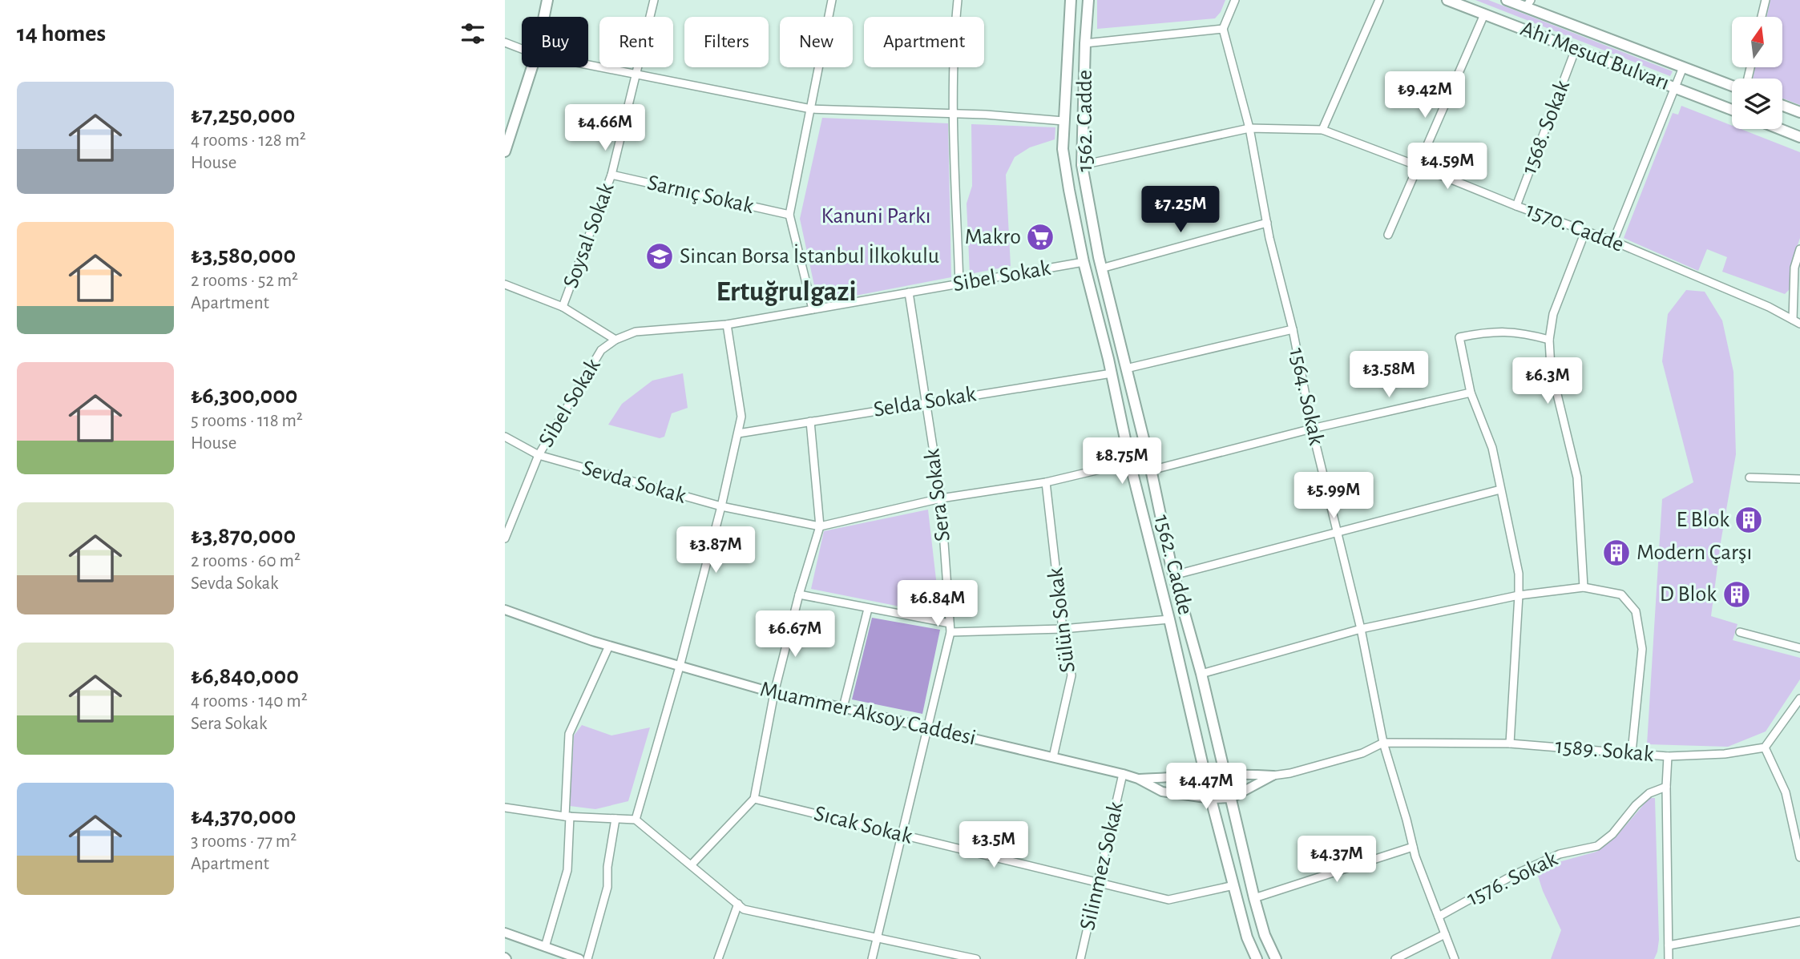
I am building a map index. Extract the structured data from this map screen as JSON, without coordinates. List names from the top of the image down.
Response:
{
  "streets": {
    "main road": ["Ahi Mesud Bulvarı", "1562. Cadde"],
    "street": [
      "1568. Sokak",
      "Sarnıç Sokak",
      "1570. Cadde",
      "Soysal Sokak",
      "Sibel Sokak",
      "1564. Sokak",
      "Selda Sokak",
      "Sevda Sokak",
      "Sera Sokak",
      "Sülün Sokak",
      "Muammer Aksoy Caddesi",
      "1589. Sokak",
      "Sıcak Sokak",
      "Silinmez Sokak",
      "1576. Sokak"
    ]
  },
  "crossings": [
    ["Ahi Mesud Bulvarı", "1568. Sokak"],
    ["1562. Cadde", "1570. Cadde"],
    ["1562. Cadde", "Sibel Sokak"],
    ["1562. Cadde", "Selda Sokak"],
    ["1562. Cadde", "Sevda Sokak"],
    ["1562. Cadde", "Sıcak Sokak"],
    ["1568. Sokak", "1570. Cadde"],
    ["Sarnıç Sokak", "Soysal Sokak"],
    ["1570. Cadde", "1564. Sokak"],
    ["Sibel Sokak", "Sevda Sokak"],
    ["Sibel Sokak", "Sera Sokak"],
    ["1564. Sokak", "1589. Sokak"],
    ["1564. Sokak", "1576. Sokak"],
    ["Selda Sokak", "Sera Sokak"],
    ["Sevda Sokak", "Sera Sokak"],
    ["Sevda Sokak", "Sülün Sokak"],
    ["Sera Sokak", "Muammer Aksoy Caddesi"],
    ["Sera Sokak", "Sıcak Sokak"],
    ["Sülün Sokak", "Muammer Aksoy Caddesi"],
    ["Muammer Aksoy Caddesi", "Silinmez Sokak"],
    ["Sıcak Sokak", "Silinmez Sokak"]
  ],
  "districts": ["Ertuğrulgazi"],
  "parks": ["Kanuni Parkı"],
  "places": {
    "supermarket": ["Makro"],
    "school or university": ["Sincan Borsa İstanbul İlkokulu"],
    "building": ["E Blok", "Modern Çarşı", "D Blok"]
  },
  "north": "top",
  "page": {
    "heading": "14 homes",
    "chip": [
      "Buy",
      "Rent",
      "Filters",
      "New",
      "Apartment"
    ],
    "list": [
      {
        "name": "₺7,250,000",
        "note": "4 rooms · 128 m² · House"
      },
      {
        "name": "₺3,580,000",
        "note": "2 rooms · 52 m² · Apartment"
      },
      {
        "name": "₺6,300,000",
        "note": "5 rooms · 118 m² · House"
      },
      {
        "name": "₺3,870,000",
        "note": "2 rooms · 60 m² · Sevda Sokak"
      },
      {
        "name": "₺6,840,000",
        "note": "4 rooms · 140 m² · Sera Sokak"
      },
      {
        "name": "₺4,370,000",
        "note": "3 rooms · 77 m² · Apartment"
      }
    ],
    "price": [
      "₺9.42M",
      "₺4.66M",
      "₺4.59M",
      "₺7.25M",
      "₺3.58M",
      "₺6.3M",
      "₺8.75M",
      "₺5.99M",
      "₺3.87M",
      "₺6.84M",
      "₺6.67M",
      "₺4.47M",
      "₺3.5M",
      "₺4.37M"
    ]
  }
}
